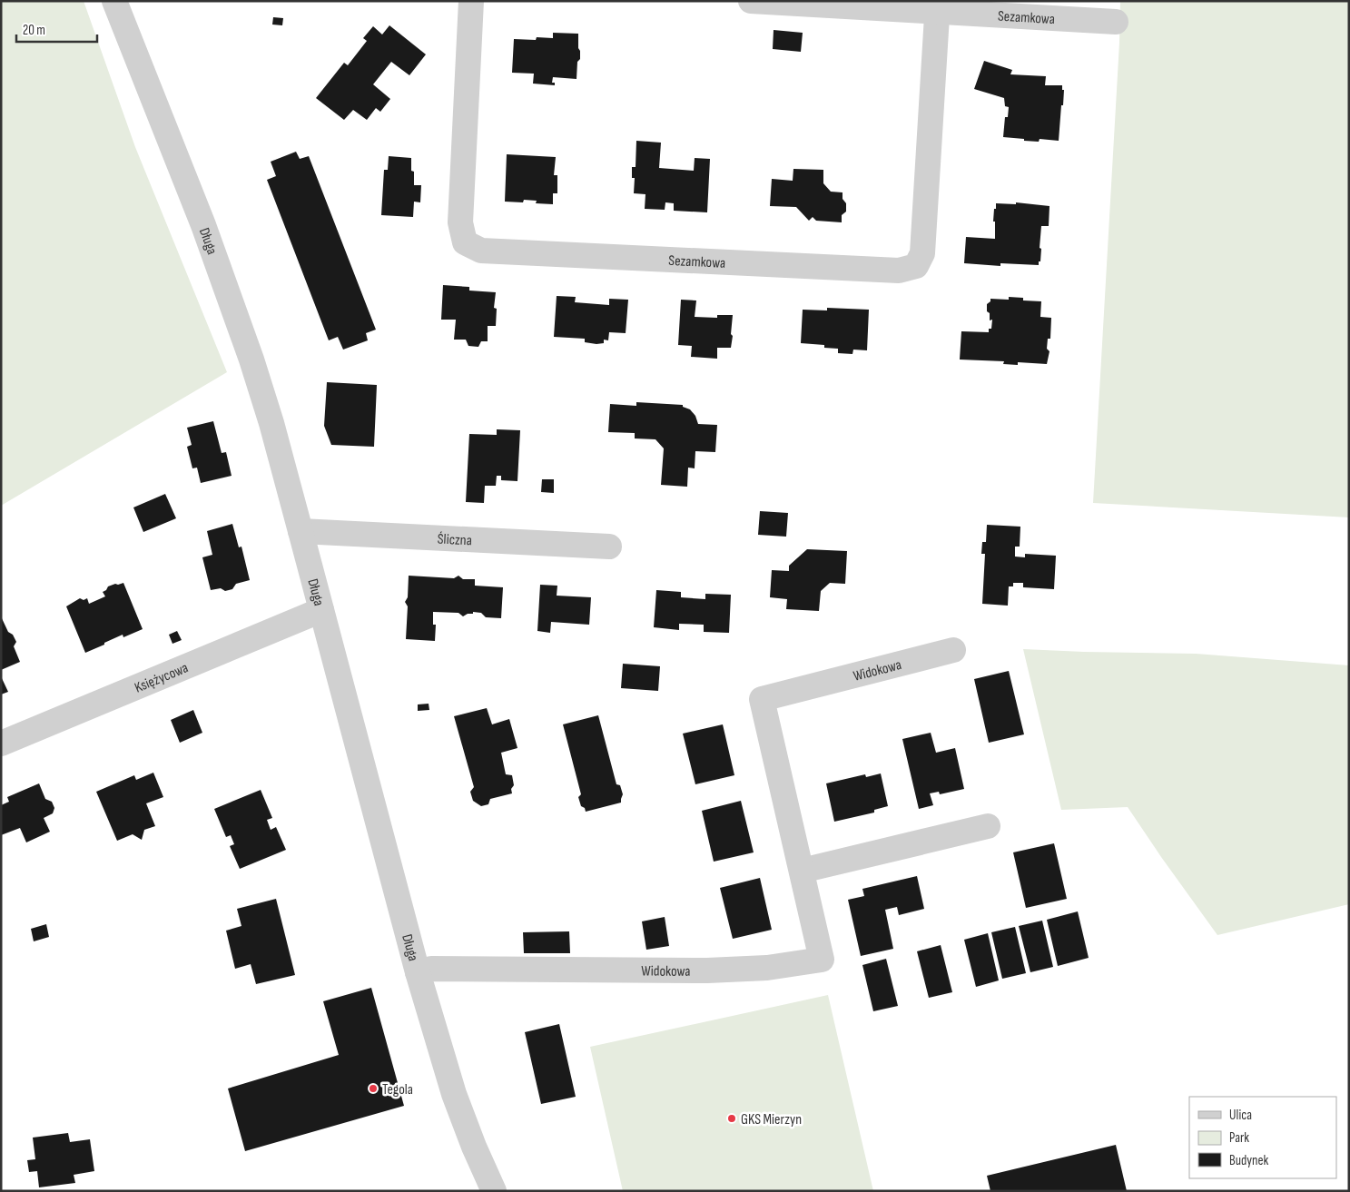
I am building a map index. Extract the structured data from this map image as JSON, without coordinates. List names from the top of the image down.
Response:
{
  "streets": {
    "street": [
      "Sezamkowa",
      "Długa",
      "Śliczna",
      "Widokowa",
      "Księżycowa"
    ]
  },
  "crossings": [
    ["Długa", "Śliczna"],
    ["Długa", "Widokowa"],
    ["Długa", "Księżycowa"]
  ],
  "places": ["Tegola", "GKS Mierzyn"],
  "legend": ["Ulica", "Park", "Budynek"],
  "scale_bar": "20 m"
}
